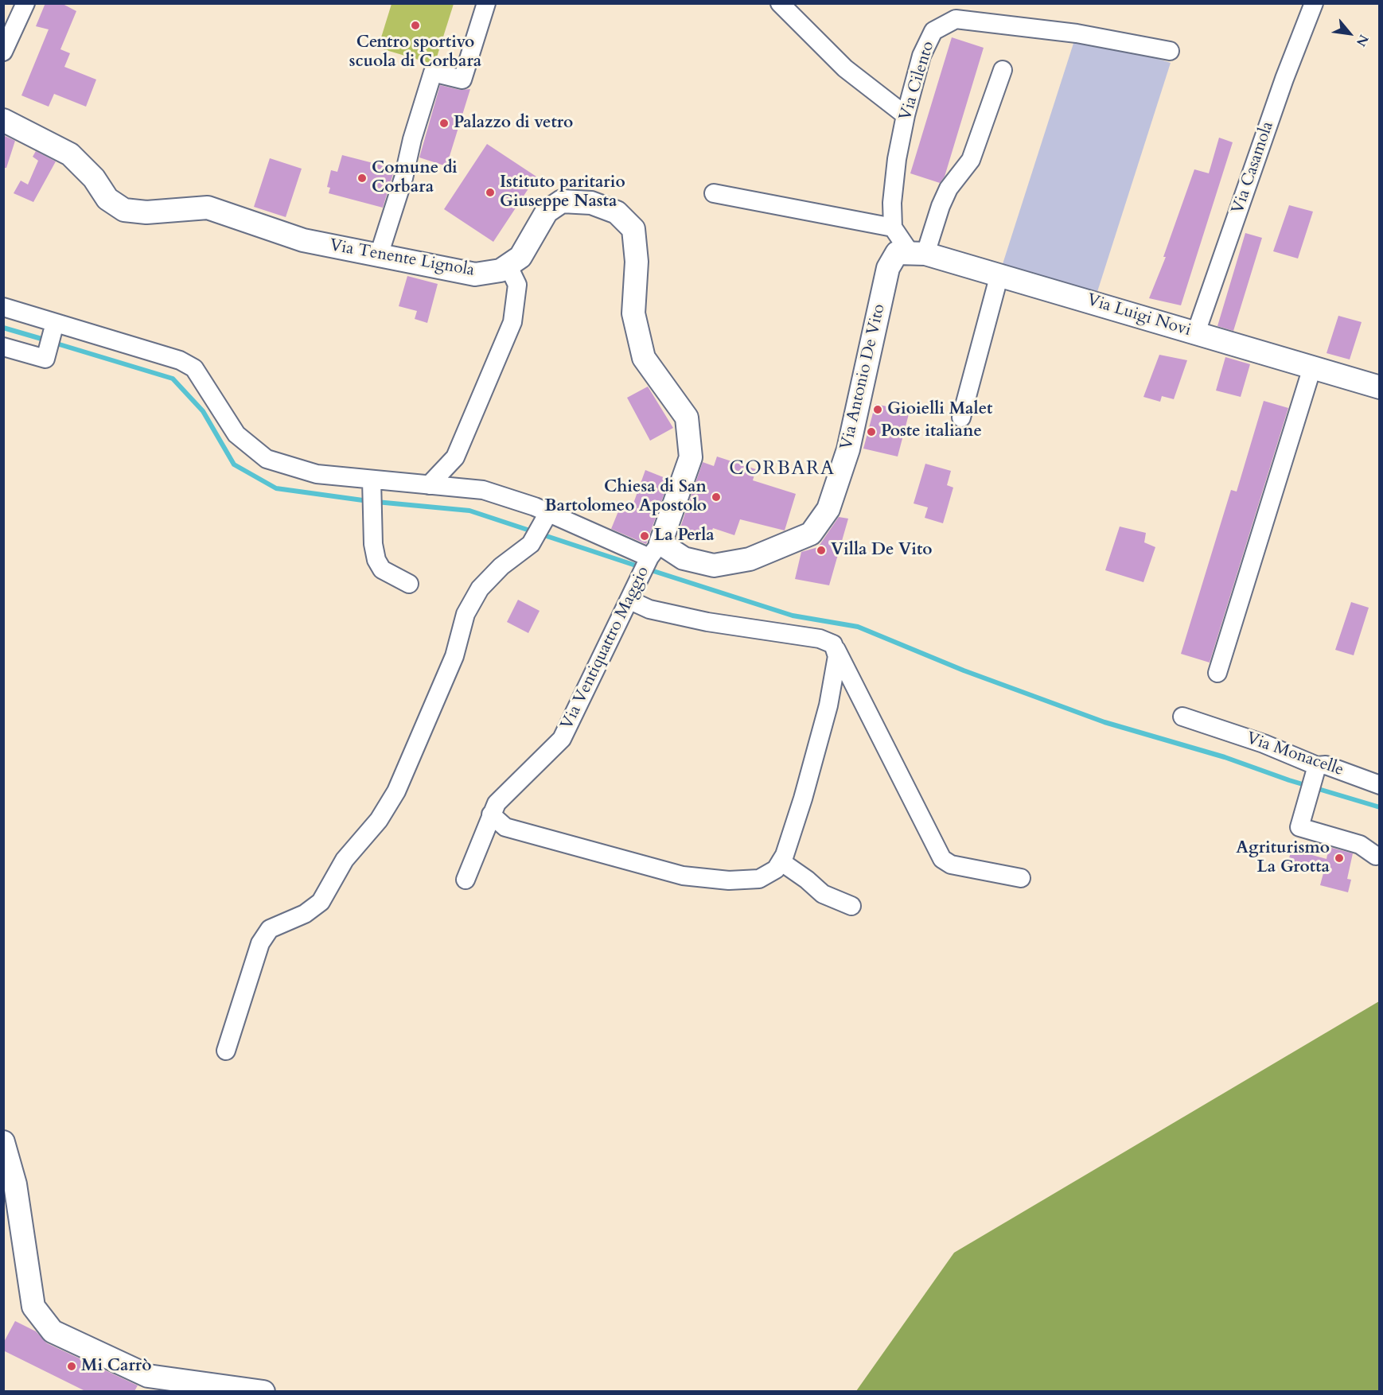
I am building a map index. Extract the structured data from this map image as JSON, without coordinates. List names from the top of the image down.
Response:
{
  "streets": {
    "main road": ["Via Tenente Lignola", "Via Luigi Novi", "Via Antonio De Vito"],
    "street": [
      "Via Cilento",
      "Via Casamola",
      "Via Ventiquattro Maggio",
      "Via Monacelle"
    ]
  },
  "crossings": [
    ["Via Casamola", "Via Luigi Novi"],
    ["Via Tenente Lignola", "Via Antonio De Vito"],
    ["Via Tenente Lignola", "Via Ventiquattro Maggio"],
    ["Via Luigi Novi", "Via Antonio De Vito"],
    ["Via Antonio De Vito", "Via Ventiquattro Maggio"]
  ],
  "districts": ["CORBARA"],
  "places": [
    "Centro sportivo scuola di Corbara",
    "Palazzo di vetro",
    "Comune di Corbara",
    "Istituto paritario Giuseppe Nasta",
    "Gioielli Malet",
    "Poste italiane",
    "Chiesa di San Bartolomeo Apostolo",
    "La Perla",
    "Villa De Vito",
    "Agriturismo La Grotta",
    "Mi Carrò"
  ],
  "north": "bottom right"
}
